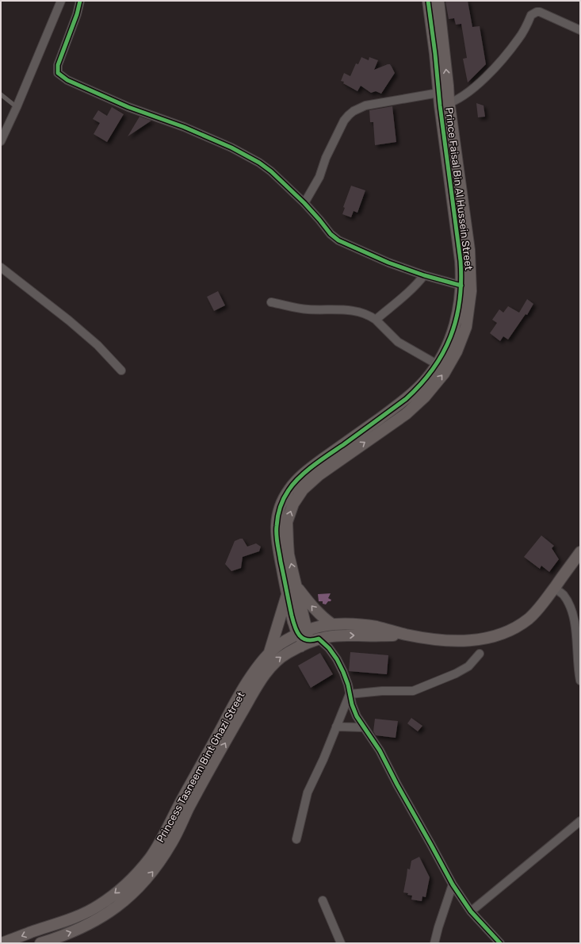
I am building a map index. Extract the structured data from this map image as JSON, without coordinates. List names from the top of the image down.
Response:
{
  "streets": {
    "street": ["Prince Faisal Bin Al Hussein Street", "Princess Tasneem Bint Ghazi Street"]
  },
  "crossings": [
    ["Prince Faisal Bin Al Hussein Street", "Princess Tasneem Bint Ghazi Street"]
  ]
}
